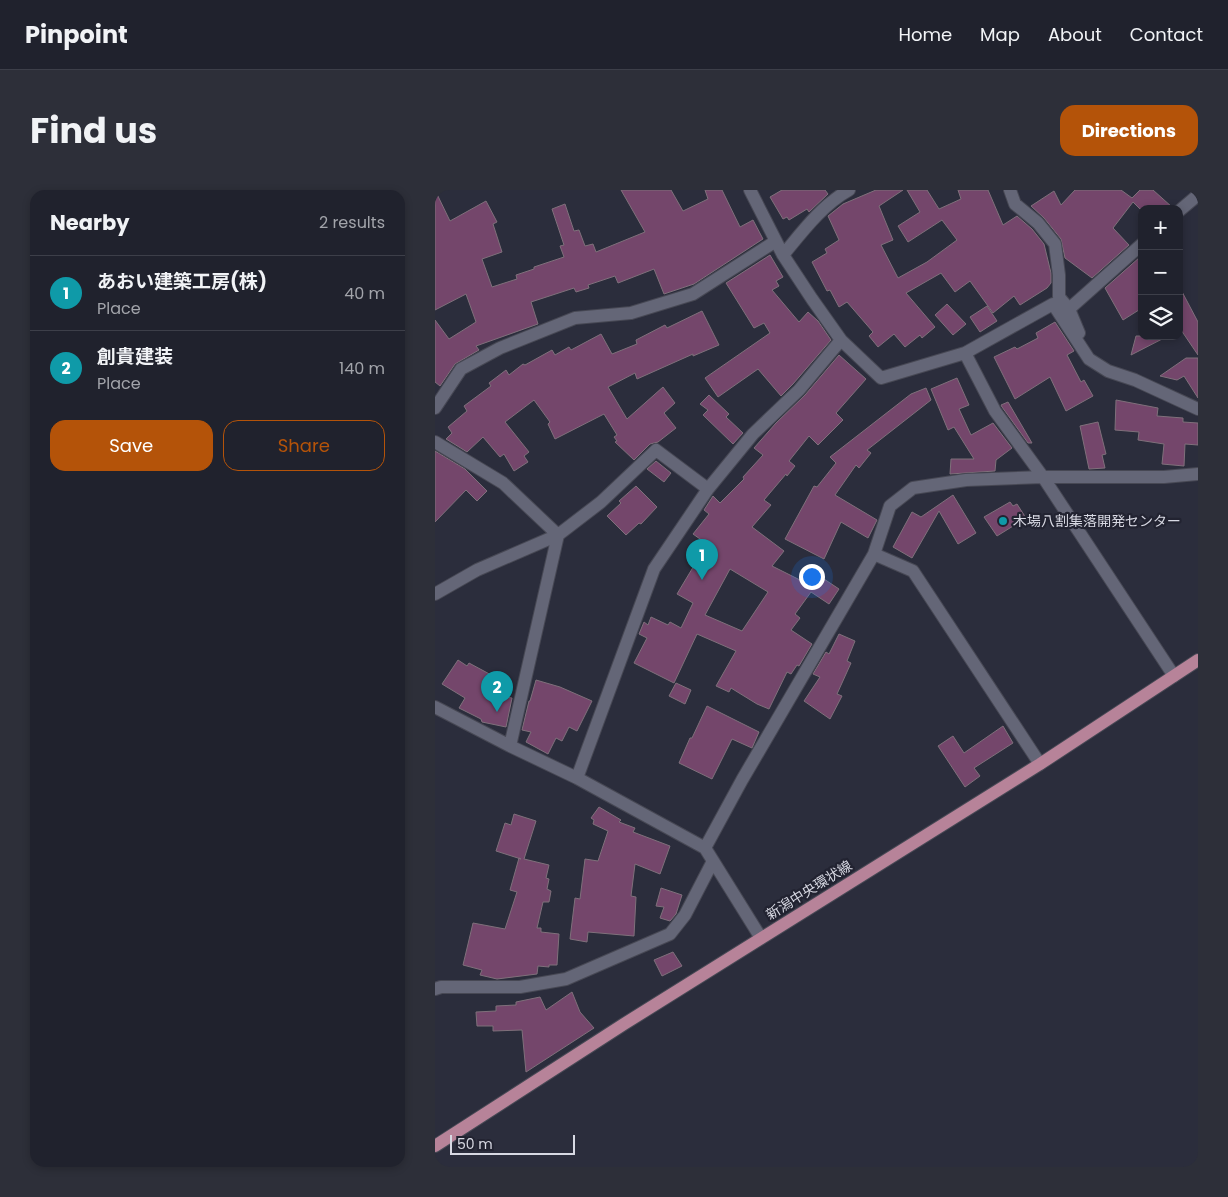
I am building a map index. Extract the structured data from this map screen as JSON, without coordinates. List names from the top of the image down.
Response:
{
  "streets": {
    "main road": ["新潟中央環状線"]
  },
  "places": ["木場八割集落開発センター"],
  "scale_bar": "50 m",
  "page": {
    "header": "Pinpoint",
    "nav": [
      "Home",
      "Map",
      "About",
      "Contact"
    ],
    "title": "Find us",
    "buttons": [
      "Directions",
      ["Save", "Share"]
    ],
    "heading": ["Nearby", "2 results"],
    "map_buttons": ["+", "−"],
    "list": [
      {
        "mark": "1",
        "name": "あおい建築工房(株)",
        "note": "Place",
        "value": "40 m"
      },
      {
        "mark": "2",
        "name": "創貴建装",
        "note": "Place",
        "value": "140 m"
      }
    ],
    "pins": ["1", "2"],
    "scale": "50 m"
  }
}
